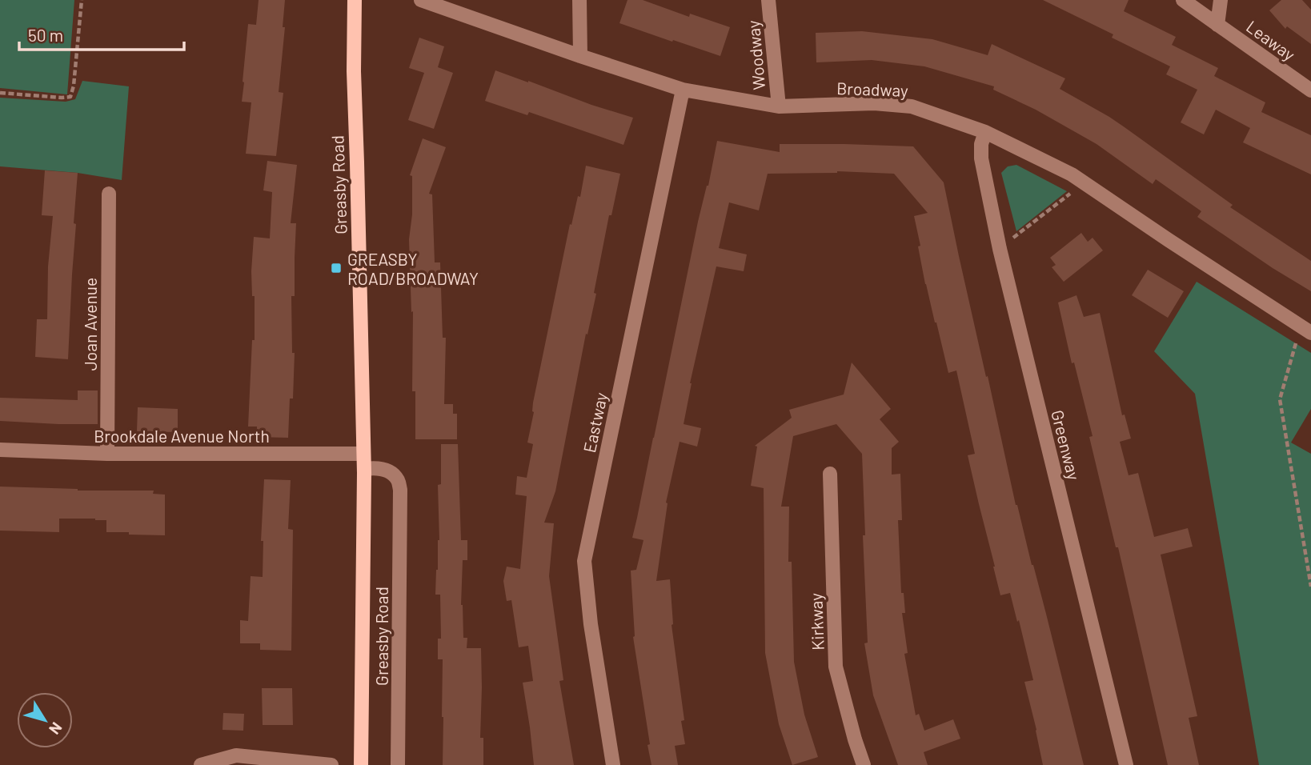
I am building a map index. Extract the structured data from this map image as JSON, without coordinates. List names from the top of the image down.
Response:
{
  "streets": {
    "main road": ["Greasby Road"],
    "street": [
      "Leaway",
      "Woodway",
      "Broadway",
      "Joan Avenue",
      "Eastway",
      "Brookdale Avenue North",
      "Greenway",
      "Kirkway"
    ]
  },
  "crossings": [
    ["Woodway", "Broadway"],
    ["Broadway", "Eastway"],
    ["Broadway", "Greenway"],
    ["Greasby Road", "Brookdale Avenue North"],
    ["Joan Avenue", "Brookdale Avenue North"]
  ],
  "places": {
    "transit": ["GREASBY ROAD/BROADWAY"]
  },
  "scale_bar": "50 m",
  "north": "bottom right"
}
